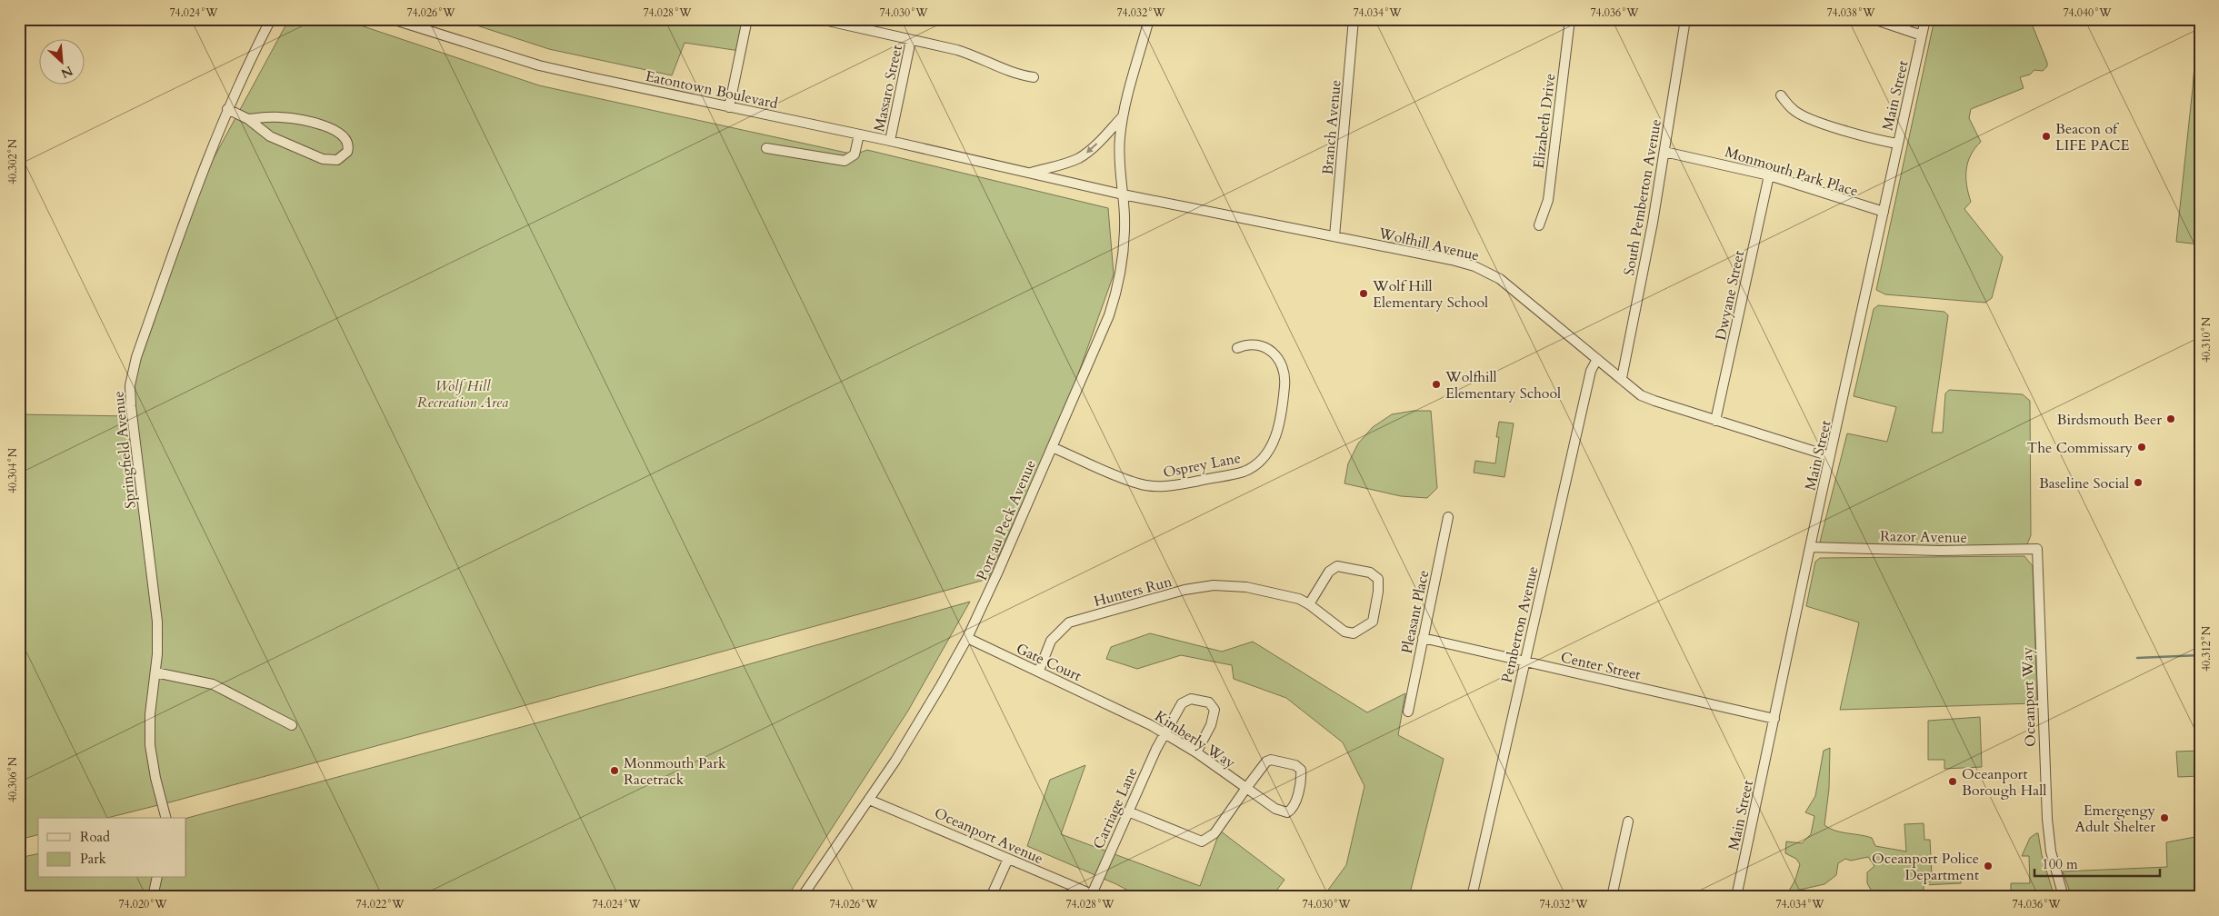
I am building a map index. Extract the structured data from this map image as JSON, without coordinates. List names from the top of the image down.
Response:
{
  "streets": {
    "street": [
      "Massaro Street",
      "Eatontown Boulevard",
      "Main Street",
      "Elizabeth Drive",
      "Branch Avenue",
      "Monmouth Park Place",
      "South Pemberton Avenue",
      "Wolfhill Avenue",
      "Dwyane Street",
      "Springfield Avenue",
      "Osprey Lane",
      "Port au Peck Avenue",
      "Razor Avenue",
      "Hunters Run",
      "Pleasant Place",
      "Pemberton Avenue",
      "Gate Court",
      "Center Street",
      "Oceanport Way",
      "Kimberly Way",
      "Carriage Lane",
      "Oceanport Avenue"
    ]
  },
  "crossings": [
    ["Massaro Street", "Eatontown Boulevard"],
    ["Eatontown Boulevard", "Wolfhill Avenue"],
    ["Main Street", "Monmouth Park Place"],
    ["Main Street", "Wolfhill Avenue"],
    ["Main Street", "Razor Avenue"],
    ["Main Street", "Center Street"],
    ["Branch Avenue", "Wolfhill Avenue"],
    ["Monmouth Park Place", "South Pemberton Avenue"],
    ["Monmouth Park Place", "Dwyane Street"],
    ["South Pemberton Avenue", "Wolfhill Avenue"],
    ["Wolfhill Avenue", "Dwyane Street"],
    ["Wolfhill Avenue", "Port au Peck Avenue"],
    ["Wolfhill Avenue", "Pemberton Avenue"],
    ["Osprey Lane", "Port au Peck Avenue"],
    ["Port au Peck Avenue", "Gate Court"],
    ["Port au Peck Avenue", "Oceanport Avenue"],
    ["Razor Avenue", "Oceanport Way"],
    ["Hunters Run", "Gate Court"],
    ["Pleasant Place", "Center Street"],
    ["Pemberton Avenue", "Center Street"],
    ["Gate Court", "Kimberly Way"],
    ["Kimberly Way", "Carriage Lane"],
    ["Carriage Lane", "Oceanport Avenue"]
  ],
  "parks": ["Wolf Hill Recreation Area"],
  "places": [
    "Beacon of LIFE PACE",
    "Wolf Hill Elementary School",
    "Wolfhill Elementary School",
    "Birdsmouth Beer",
    "The Commissary",
    "Baseline Social",
    "Monmouth Park Racetrack",
    "Oceanport Borough Hall",
    "Emergengy Adult Shelter",
    "Oceanport Police Department"
  ],
  "legend": ["Road", "Park"],
  "scale_bar": "100 m",
  "north": "bottom right",
  "coordinates": [
    "74.024°W",
    "74.026°W",
    "74.028°W",
    "74.030°W",
    "74.032°W",
    "74.034°W",
    "74.036°W",
    "74.038°W",
    "74.040°W",
    "40.302°N",
    "40.310°N",
    "40.304°N",
    "40.312°N",
    "40.306°N",
    "74.020°W",
    "74.022°W"
  ]
}
